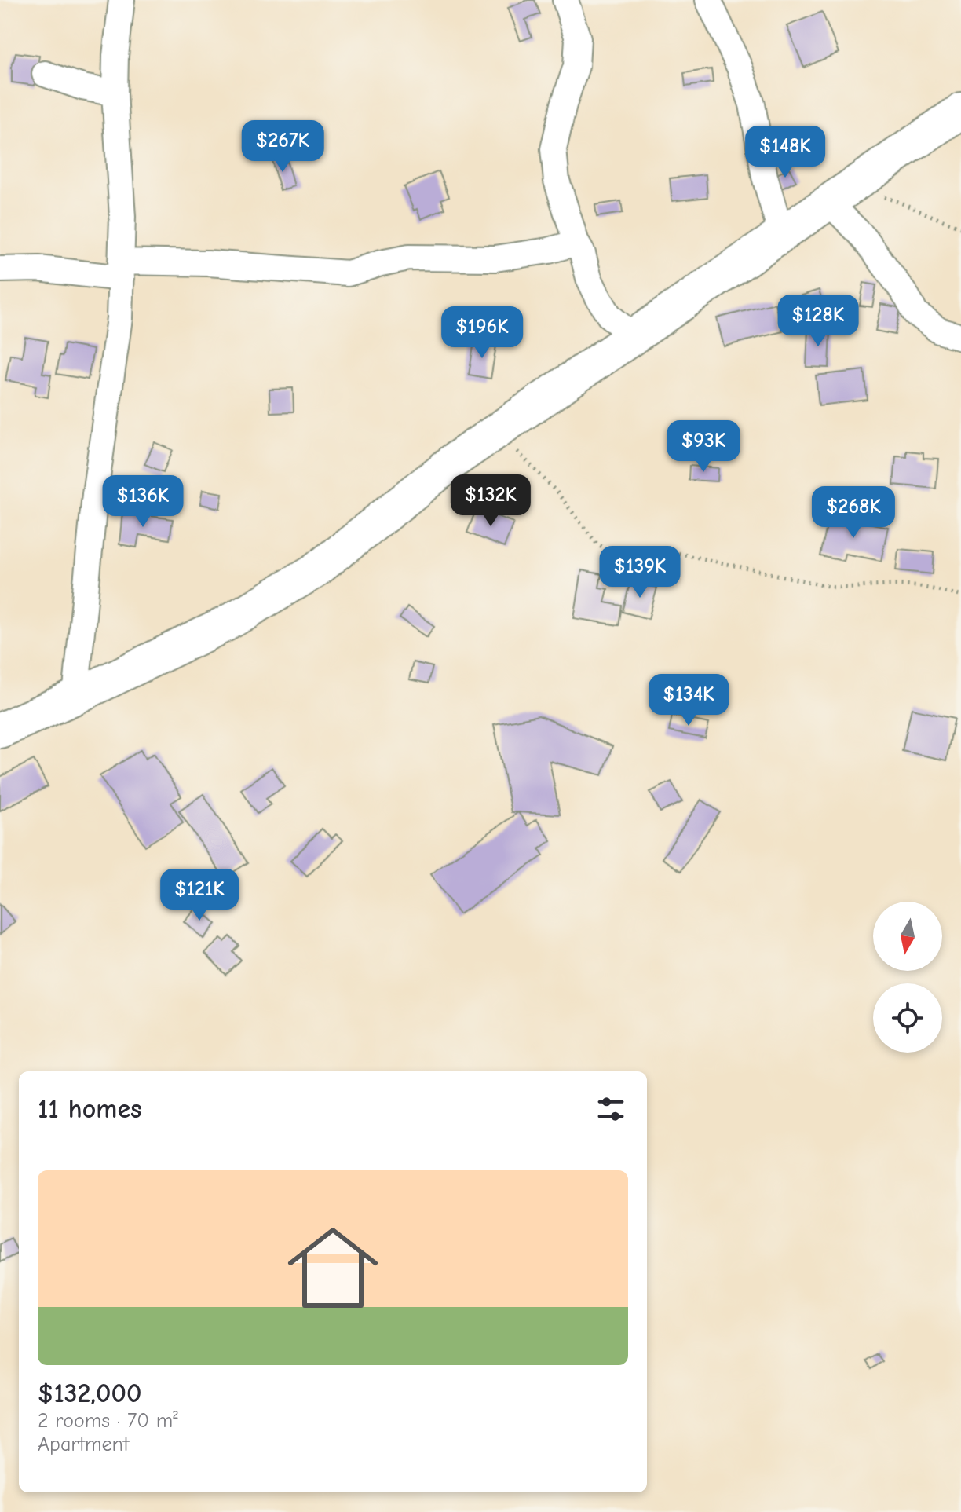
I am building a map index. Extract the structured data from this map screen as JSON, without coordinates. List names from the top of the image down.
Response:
{
  "north": "bottom",
  "page": {
    "price": [
      "$267K",
      "$148K",
      "$128K",
      "$196K",
      "$93K",
      "$132K",
      "$136K",
      "$268K",
      "$139K",
      "$134K",
      "$121K"
    ],
    "heading": "11 homes",
    "list": [
      {
        "name": "$132,000",
        "note": "2 rooms · 70 m² · Apartment"
      }
    ]
  }
}
